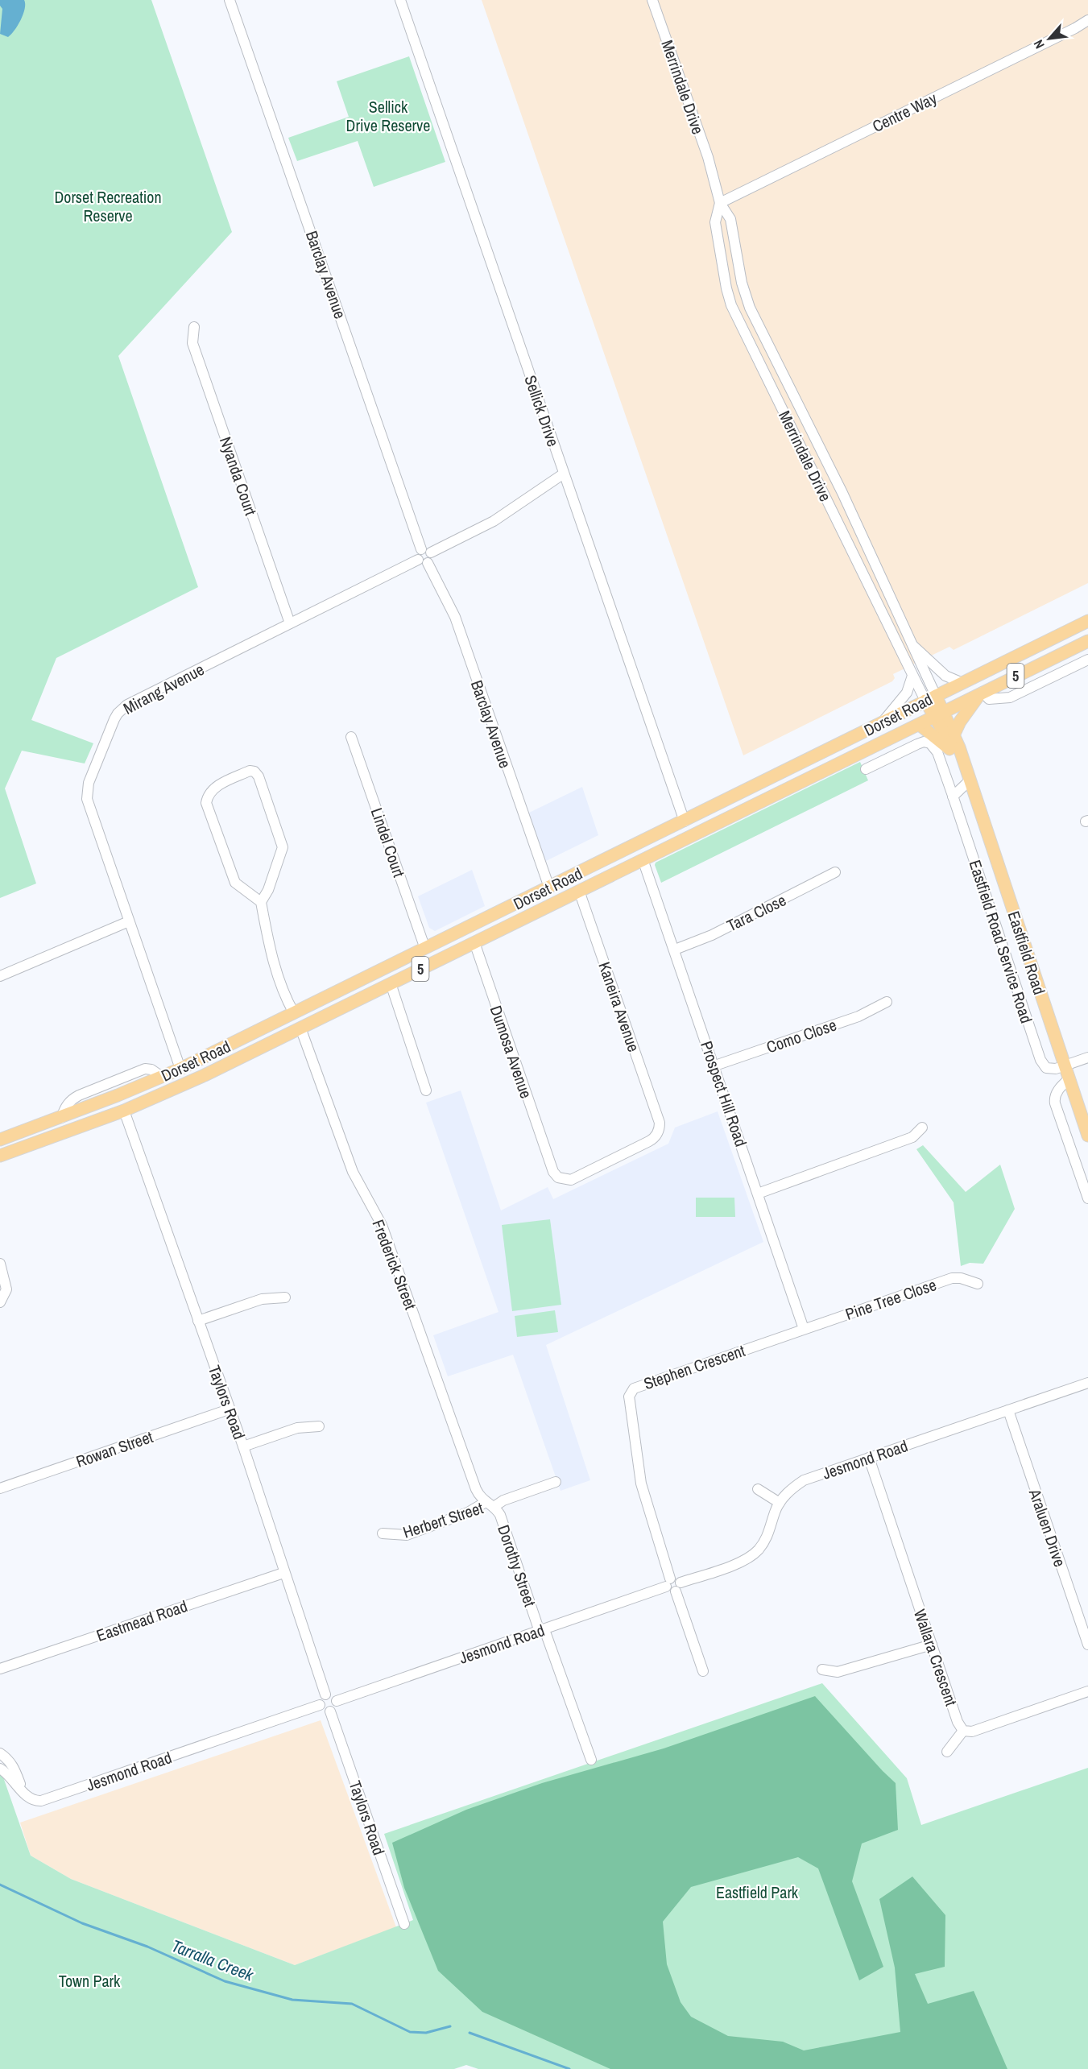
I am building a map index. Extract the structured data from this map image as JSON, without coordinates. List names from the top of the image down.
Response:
{
  "streets": {
    "main road": ["5", "Dorset Road", "Eastfield Road"],
    "street": [
      "Merrindale Drive",
      "Centre Way",
      "Barclay Avenue",
      "Sellick Drive",
      "Nyanda Court",
      "Mirang Avenue",
      "Lindel Court",
      "Tara Close",
      "Eastfield Road Service Road",
      "Kaneira Avenue",
      "Como Close",
      "Dumosa Avenue",
      "Prospect Hill Road",
      "Frederick Street",
      "Pine Tree Close",
      "Stephen Crescent",
      "Taylors Road",
      "Rowan Street",
      "Jesmond Road",
      "Herbert Street",
      "Araluen Drive",
      "Dorothy Street",
      "Eastmead Road",
      "Wallara Crescent"
    ]
  },
  "crossings": [
    ["Merrindale Drive", "Centre Way"],
    ["Merrindale Drive", "Dorset Road"],
    ["Merrindale Drive", "Eastfield Road"],
    ["Barclay Avenue", "Mirang Avenue"],
    ["Barclay Avenue", "Dorset Road"],
    ["Sellick Drive", "Dorset Road"],
    ["Nyanda Court", "Mirang Avenue"],
    ["Mirang Avenue", "Dorset Road"],
    ["Dorset Road", "Lindel Court"],
    ["Dorset Road", "Eastfield Road"],
    ["Dorset Road", "Kaneira Avenue"],
    ["Dorset Road", "Dumosa Avenue"],
    ["Dorset Road", "Prospect Hill Road"],
    ["Dorset Road", "Frederick Street"],
    ["Dorset Road", "Taylors Road"],
    ["Tara Close", "Prospect Hill Road"],
    ["Eastfield Road Service Road", "Eastfield Road"],
    ["Kaneira Avenue", "Dumosa Avenue"],
    ["Como Close", "Prospect Hill Road"],
    ["Prospect Hill Road", "Pine Tree Close"],
    ["Prospect Hill Road", "Stephen Crescent"],
    ["Frederick Street", "Herbert Street"],
    ["Frederick Street", "Dorothy Street"],
    ["Pine Tree Close", "Stephen Crescent"],
    ["Stephen Crescent", "Jesmond Road"],
    ["Taylors Road", "Rowan Street"],
    ["Taylors Road", "Jesmond Road"],
    ["Taylors Road", "Eastmead Road"],
    ["Jesmond Road", "Araluen Drive"],
    ["Jesmond Road", "Dorothy Street"],
    ["Jesmond Road", "Wallara Crescent"],
    ["Herbert Street", "Dorothy Street"]
  ],
  "water": ["Tarralla Creek"],
  "parks": [
    "Sellick Drive Reserve",
    "Dorset Recreation Reserve",
    "Eastfield Park",
    "Town Park"
  ],
  "north": "bottom left"
}
